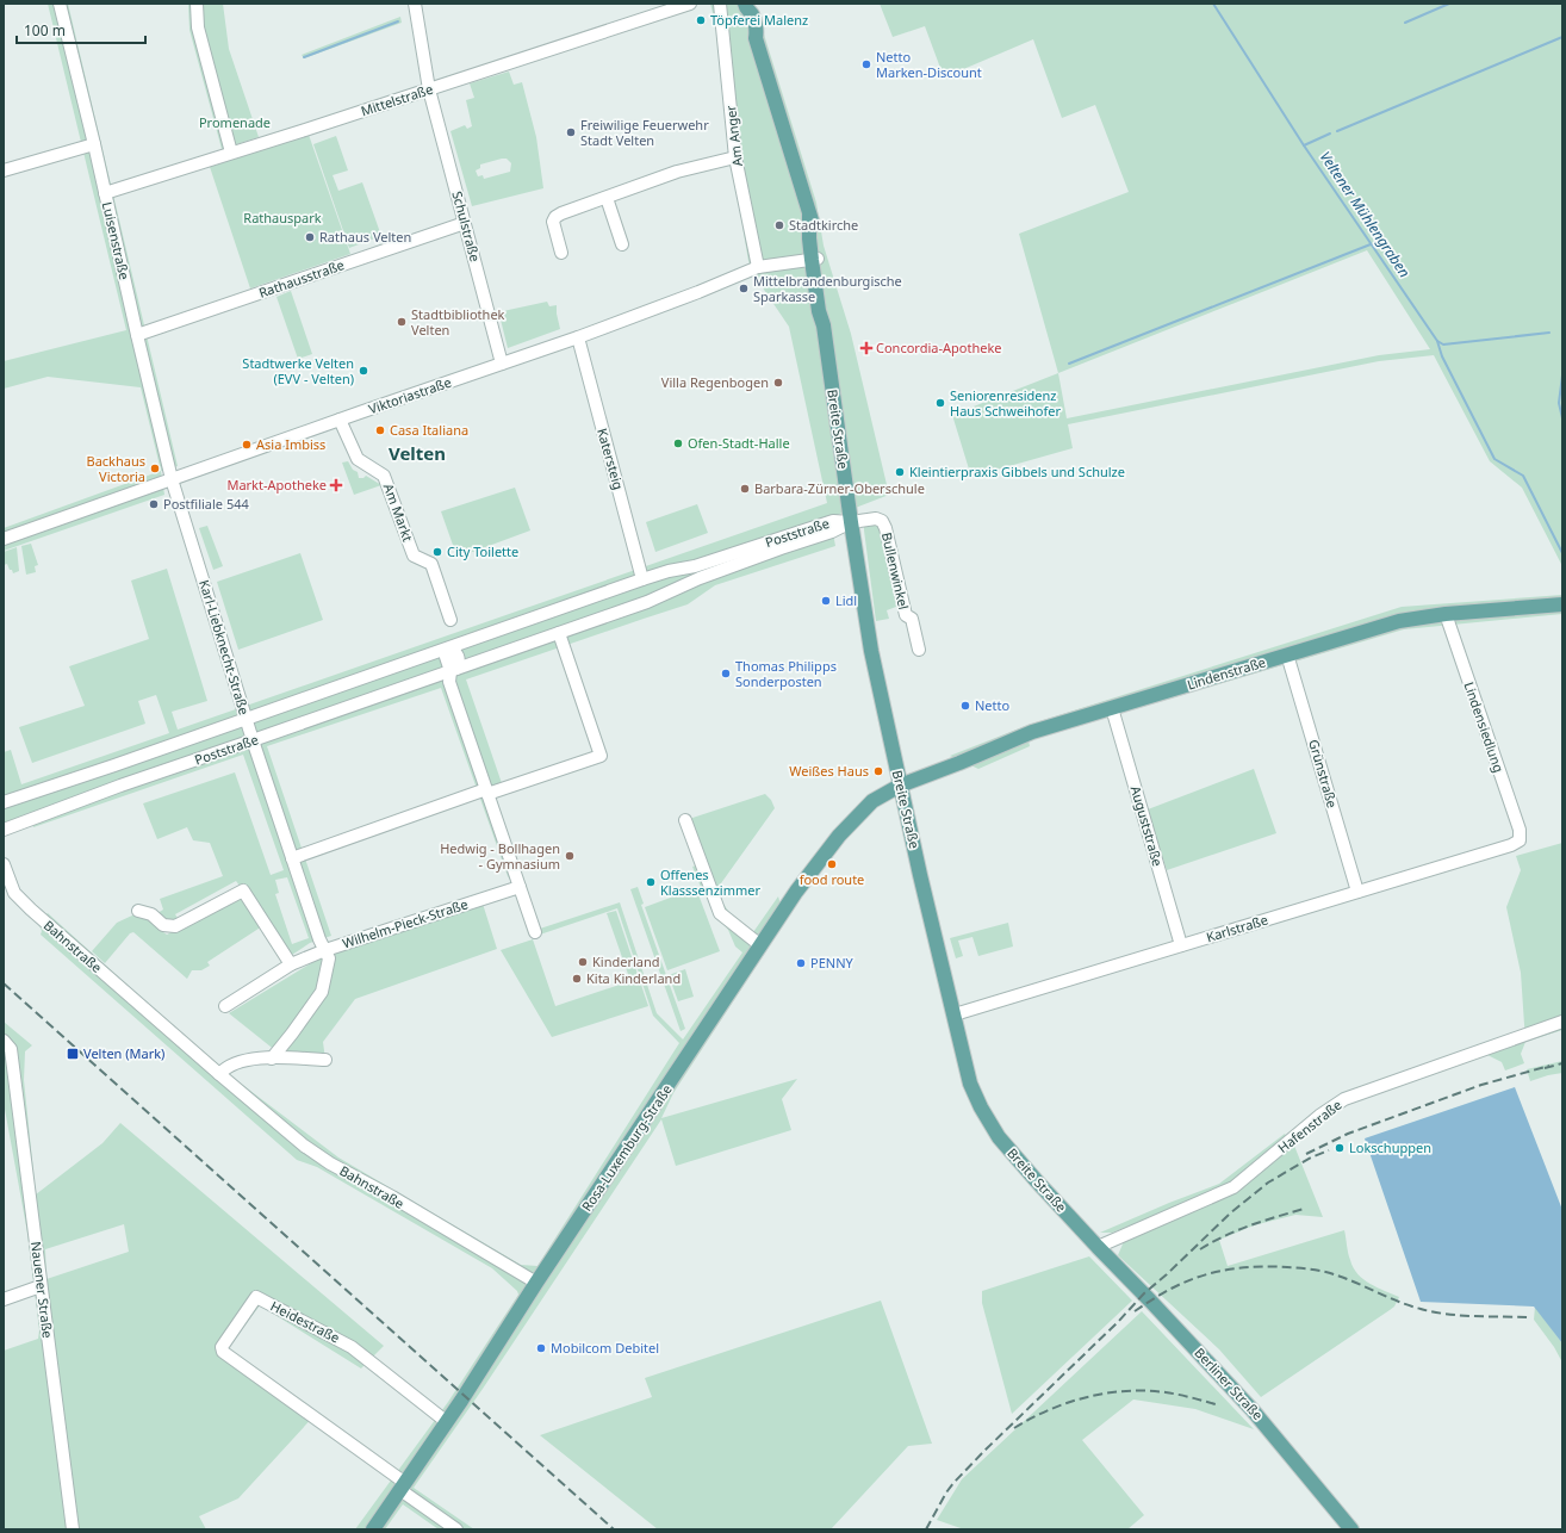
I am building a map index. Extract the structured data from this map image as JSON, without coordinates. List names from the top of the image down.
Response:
{
  "streets": {
    "main road": [
      "Breite Straße",
      "Lindenstraße",
      "Rosa-Luxemburg-Straße",
      "Berliner Straße"
    ],
    "street": [
      "Mittelstraße",
      "Am Anger",
      "Schulstraße",
      "Luisenstraße",
      "Rathausstraße",
      "Viktoriastraße",
      "Katersteig",
      "Am Markt",
      "Poststraße",
      "Bullenwinkel",
      "Karl-Liebknecht-Straße",
      "Lindensiedlung",
      "Grünstraße",
      "Auguststraße",
      "Wilhelm-Pieck-Straße",
      "Karlstraße",
      "Bahnstraße",
      "Hafenstraße",
      "Nauener Straße",
      "Heidestraße"
    ]
  },
  "crossings": [
    ["Mittelstraße", "Schulstraße"],
    ["Mittelstraße", "Luisenstraße"],
    ["Am Anger", "Viktoriastraße"],
    ["Schulstraße", "Rathausstraße"],
    ["Schulstraße", "Viktoriastraße"],
    ["Luisenstraße", "Rathausstraße"],
    ["Luisenstraße", "Viktoriastraße"],
    ["Luisenstraße", "Karl-Liebknecht-Straße"],
    ["Viktoriastraße", "Breite Straße"],
    ["Viktoriastraße", "Katersteig"],
    ["Viktoriastraße", "Am Markt"],
    ["Viktoriastraße", "Karl-Liebknecht-Straße"],
    ["Breite Straße", "Poststraße"],
    ["Breite Straße", "Bullenwinkel"],
    ["Breite Straße", "Lindenstraße"],
    ["Breite Straße", "Karlstraße"],
    ["Breite Straße", "Hafenstraße"],
    ["Breite Straße", "Rosa-Luxemburg-Straße"],
    ["Breite Straße", "Berliner Straße"],
    ["Katersteig", "Poststraße"],
    ["Poststraße", "Bullenwinkel"],
    ["Poststraße", "Karl-Liebknecht-Straße"],
    ["Karl-Liebknecht-Straße", "Wilhelm-Pieck-Straße"],
    ["Lindenstraße", "Lindensiedlung"],
    ["Lindenstraße", "Grünstraße"],
    ["Lindenstraße", "Auguststraße"],
    ["Lindenstraße", "Rosa-Luxemburg-Straße"],
    ["Lindensiedlung", "Karlstraße"],
    ["Grünstraße", "Karlstraße"],
    ["Auguststraße", "Karlstraße"],
    ["Bahnstraße", "Rosa-Luxemburg-Straße"],
    ["Hafenstraße", "Berliner Straße"],
    ["Rosa-Luxemburg-Straße", "Heidestraße"]
  ],
  "districts": ["Velten"],
  "water": ["Veltener Mühlengraben"],
  "parks": ["Promenade", "Rathauspark"],
  "places": {
    "other": [
      "Töpferei Malenz",
      "Netto Marken-Discount",
      "Freiwilige Feuerwehr Stadt Velten",
      "Stadtkirche",
      "Rathaus Velten",
      "Mittelbrandenburgische Sparkasse",
      "Stadtbibliothek Velten",
      "Stadtwerke Velten (EVV - Velten)",
      "Villa Regenbogen",
      "Seniorenresidenz Haus Schweihofer",
      "Casa Italiana",
      "Ofen-Stadt-Halle",
      "Asia Imbiss",
      "Backhaus Victoria",
      "Kleintierpraxis Gibbels und Schulze",
      "Barbara-Zürner-Oberschule",
      "Postfiliale 544",
      "City Toilette",
      "Lidl",
      "Thomas Philipps Sonderposten",
      "Netto",
      "Weißes Haus",
      "Hedwig - Bollhagen - Gymnasium",
      "food route",
      "Offenes Klasssenzimmer",
      "Kinderland",
      "PENNY",
      "Kita Kinderland",
      "Lokschuppen",
      "Mobilcom Debitel"
    ],
    "health": ["Concordia-Apotheke", "Markt-Apotheke"],
    "transit": ["Velten (Mark)"]
  },
  "scale_bar": "100 m"
}
